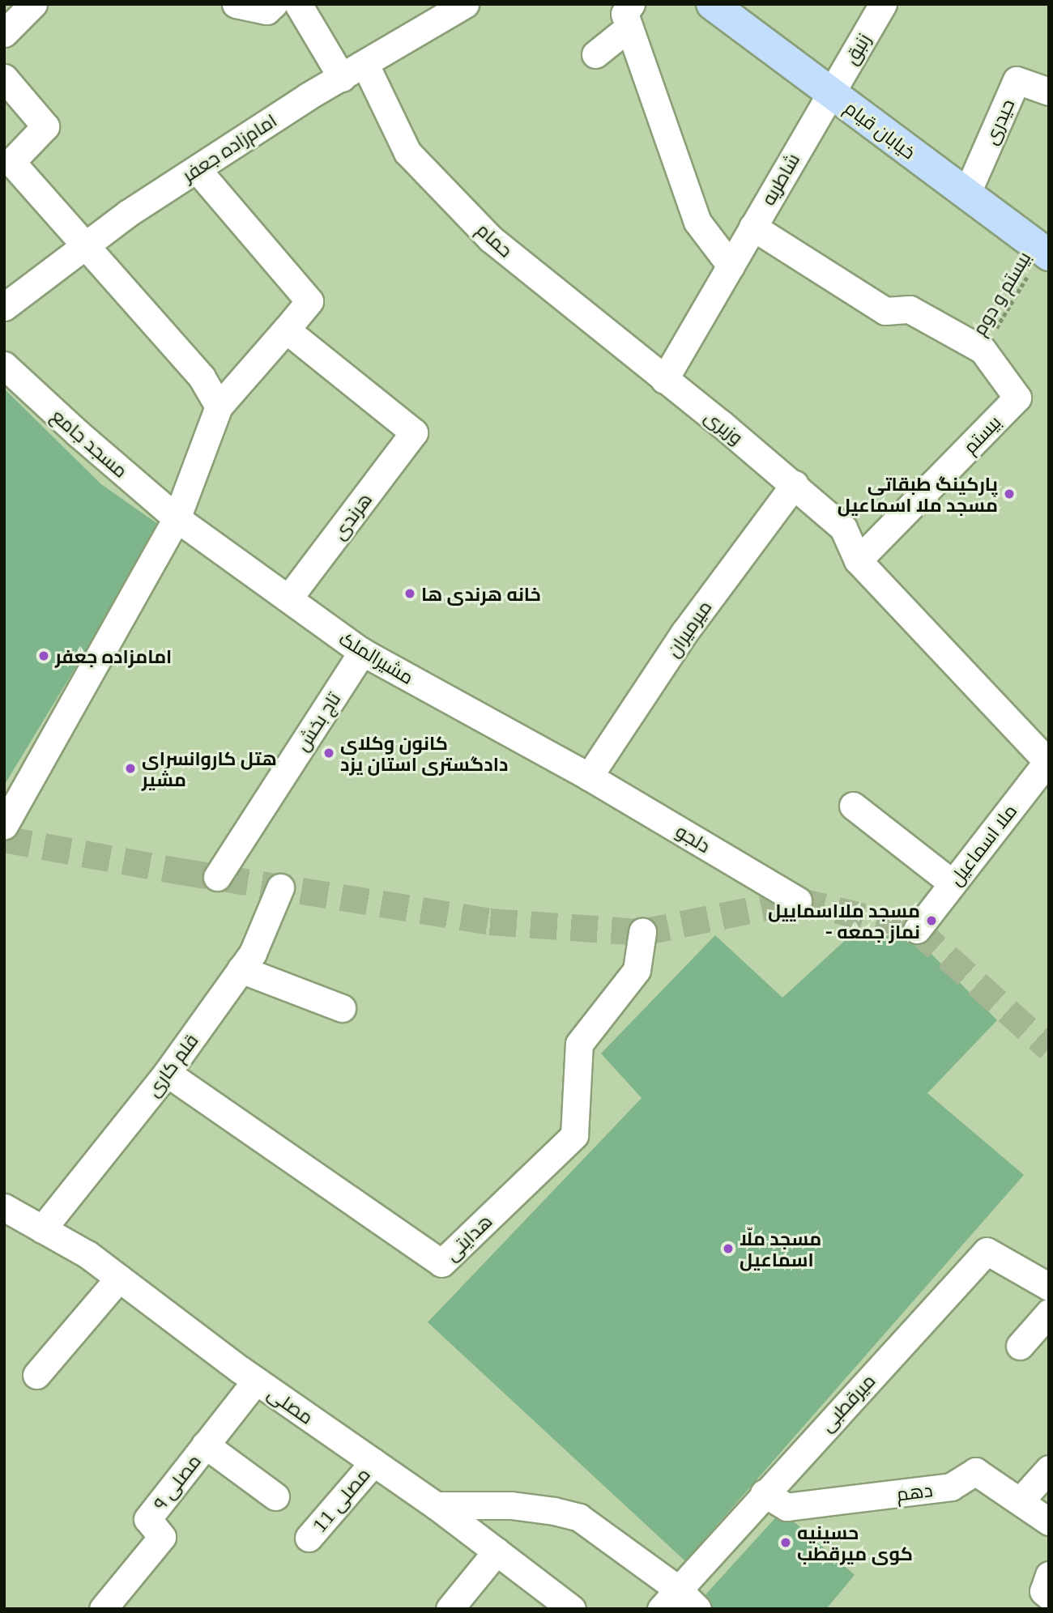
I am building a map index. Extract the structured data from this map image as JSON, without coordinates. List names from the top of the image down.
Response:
{
  "streets": {
    "main road": ["خیابان قیام"],
    "street": [
      "زنبق",
      "حیدری",
      "امام‌زاده جعفر",
      "شاطریه",
      "حمام",
      "وزیری",
      "بیستم",
      "مسجد جامع",
      "هرندی",
      "میرمیران",
      "مشیرالملک",
      "تاج بخش",
      "دلجو",
      "ملا اسماعیل",
      "قلم کاری",
      "هدایتی",
      "میرقطبی",
      "مصلی",
      "مصلی ۹",
      "دهم",
      "مصلی 11"
    ],
    "path": ["بیستم و دوم"]
  },
  "crossings": [
    ["زنبق", "خیابان قیام"],
    ["زنبق", "شاطریه"],
    ["حیدری", "خیابان قیام"],
    ["خیابان قیام", "شاطریه"],
    ["خیابان قیام", "بیستم و دوم"],
    ["امام‌زاده جعفر", "حمام"],
    ["حمام", "وزیری"],
    ["بیستم و دوم", "بیستم"],
    ["وزیری", "بیستم"],
    ["وزیری", "میرمیران"],
    ["وزیری", "ملا اسماعیل"],
    ["مسجد جامع", "مشیرالملک"],
    ["هرندی", "مشیرالملک"],
    ["میرمیران", "مشیرالملک"],
    ["میرمیران", "دلجو"],
    ["مشیرالملک", "تاج بخش"],
    ["مشیرالملک", "دلجو"],
    ["قلم کاری", "هدایتی"],
    ["قلم کاری", "مصلی"],
    ["میرقطبی", "دهم"],
    ["مصلی", "مصلی ۹"],
    ["مصلی", "مصلی 11"]
  ],
  "places": [
    "پارکینگ طبقاتی مسجد ملا اسماعیل",
    "خانه هرندی ها",
    "امامزاده جعفر",
    "کانون وکلای دادگستری استان یزد",
    "هتل کاروانسرای مشیر",
    "مسجد ملااسماییل - نماز جمعه",
    "مسجد ملّا اسماعیل",
    "حسینیه کوی میرقطب"
  ]
}
